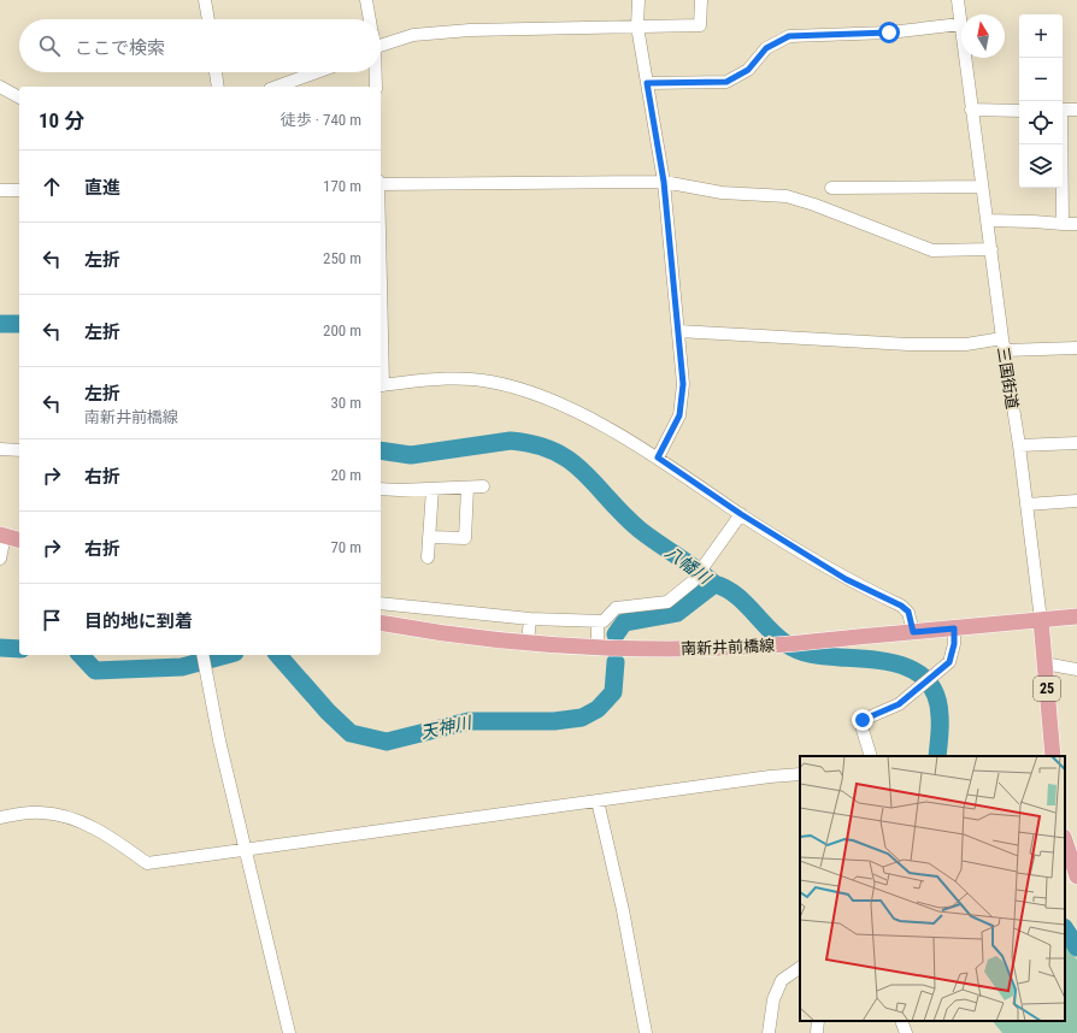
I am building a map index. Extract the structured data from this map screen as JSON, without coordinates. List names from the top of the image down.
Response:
{
  "streets": {
    "main road": ["三国街道", "南新井前橋線", "25"]
  },
  "crossings": [
    ["三国街道", "南新井前橋線"]
  ],
  "water": ["八幡川", "天神川"],
  "north": "top",
  "page": {
    "map_buttons": ["+", "−"],
    "search": "ここで検索",
    "heading": ["10 分", "徒歩 · 740 m"],
    "list": [
      ["直進", "170 m"],
      ["左折", "250 m"],
      ["左折", "200 m"],
      ["左折", "南新井前橋線", "30 m"],
      ["右折", "20 m"],
      ["右折", "70 m"],
      "目的地に到着"
    ]
  }
}
